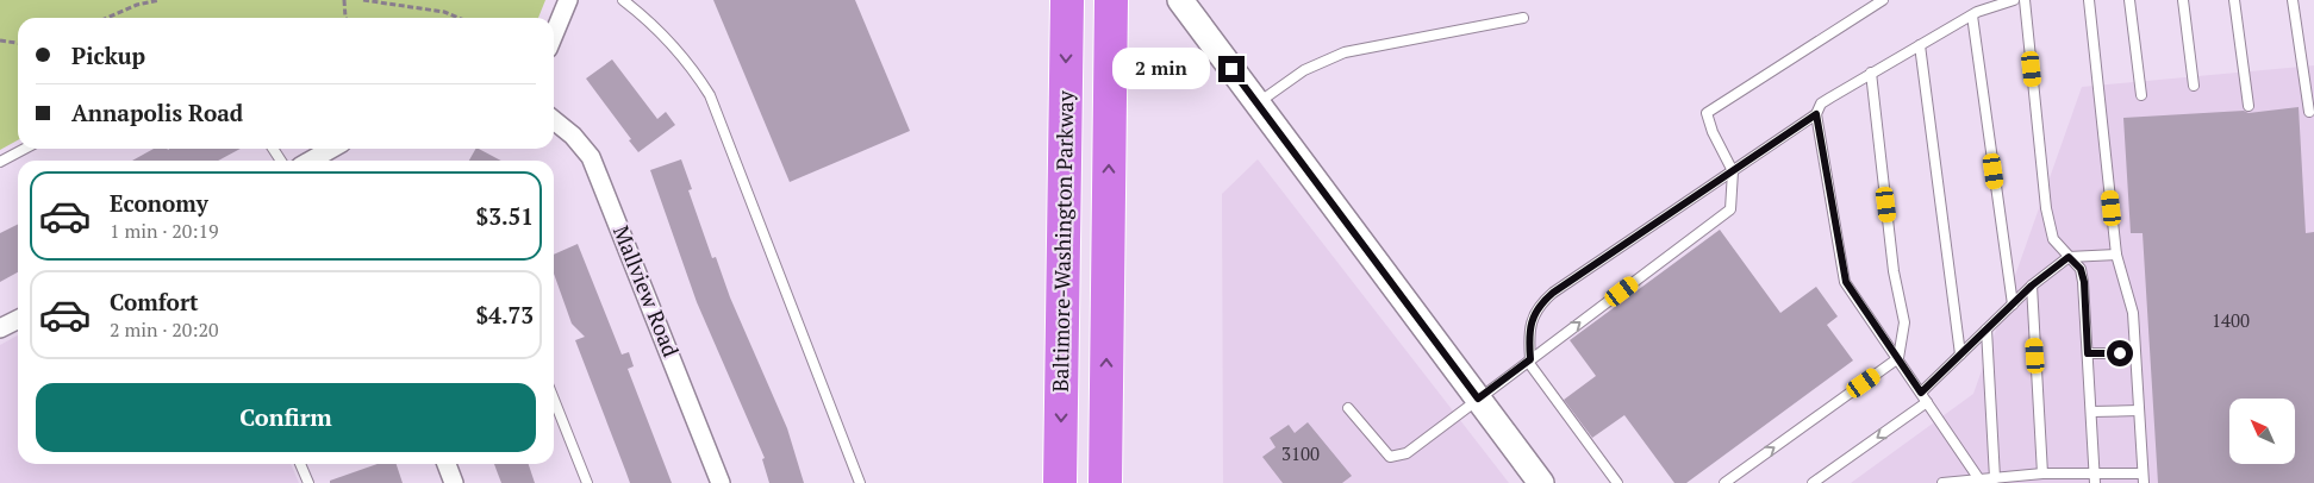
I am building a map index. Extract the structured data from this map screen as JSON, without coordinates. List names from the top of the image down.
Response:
{
  "streets": {
    "highway": ["Baltimore-Washington Parkway"],
    "street": ["Mallview Road"]
  },
  "house_numbers": ["1400", "3100"],
  "north": "top left",
  "page": {
    "banner": ["Pickup", "Annapolis Road"],
    "bubble": "2 min",
    "list": [
      {
        "name": "Economy",
        "note": "1 min · 20:19",
        "value": "$3.51"
      },
      {
        "name": "Comfort",
        "note": "2 min · 20:20",
        "value": "$4.73"
      }
    ],
    "buttons": "Confirm"
  }
}
